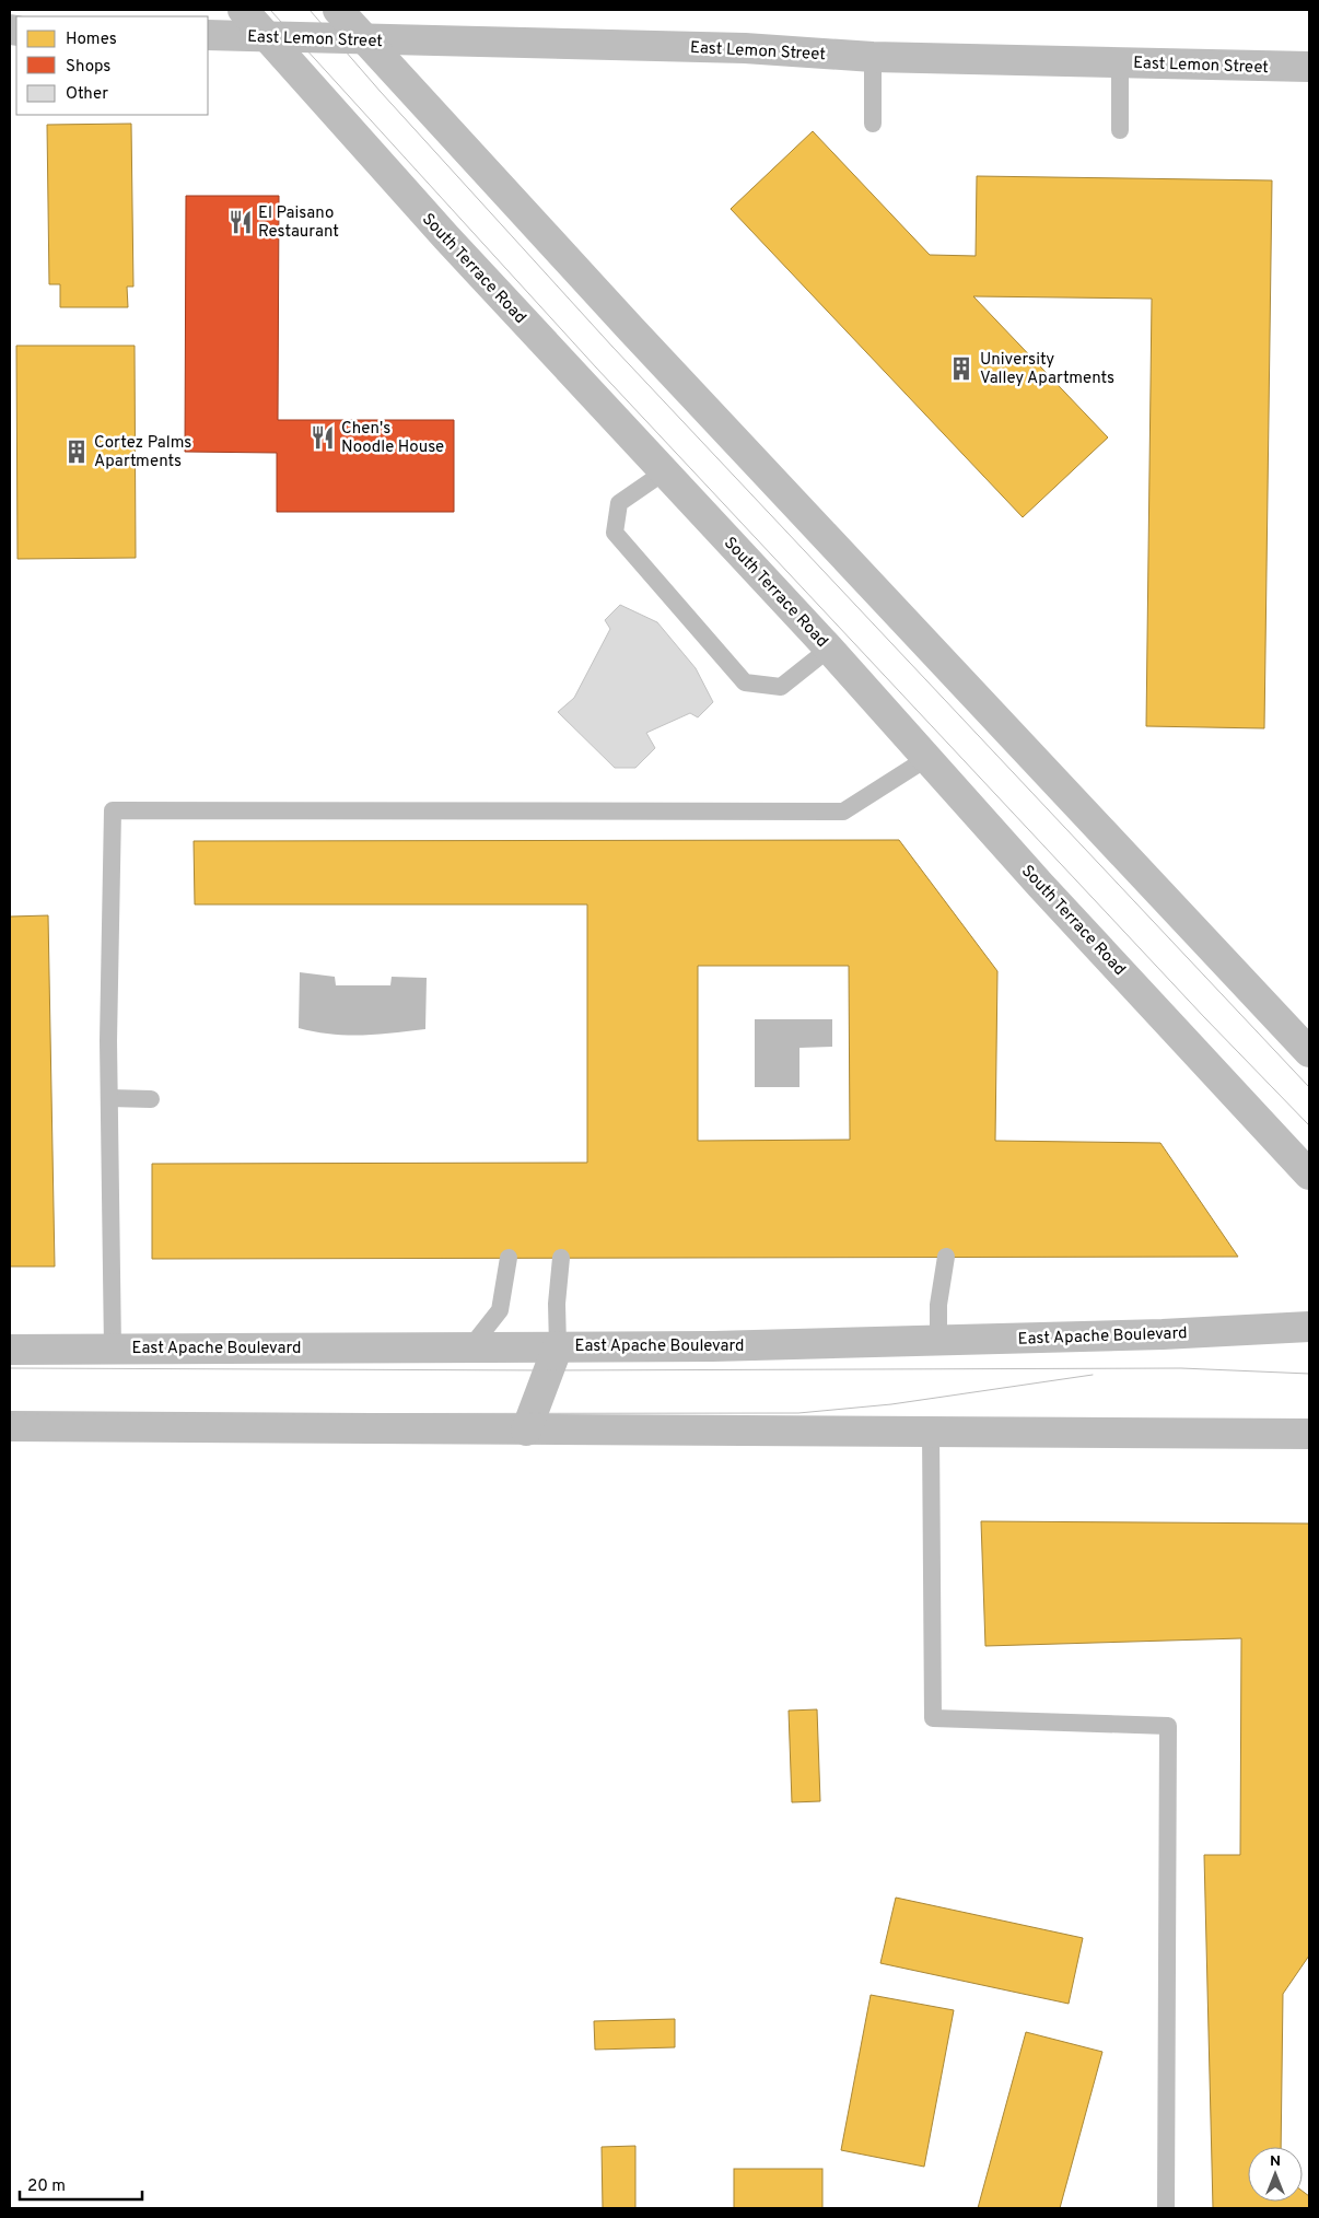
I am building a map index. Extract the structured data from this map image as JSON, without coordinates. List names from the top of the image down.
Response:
{
  "streets": {
    "street": ["East Lemon Street", "South Terrace Road", "East Apache Boulevard"]
  },
  "crossings": [
    ["East Lemon Street", "South Terrace Road"]
  ],
  "places": {
    "restaurant": ["El Paisano Restaurant", "Chen's Noodle House"],
    "building": ["University Valley Apartments", "Cortez Palms Apartments"]
  },
  "legend": ["Homes", "Shops", "Other"],
  "scale_bar": "20 m",
  "north": "top"
}
